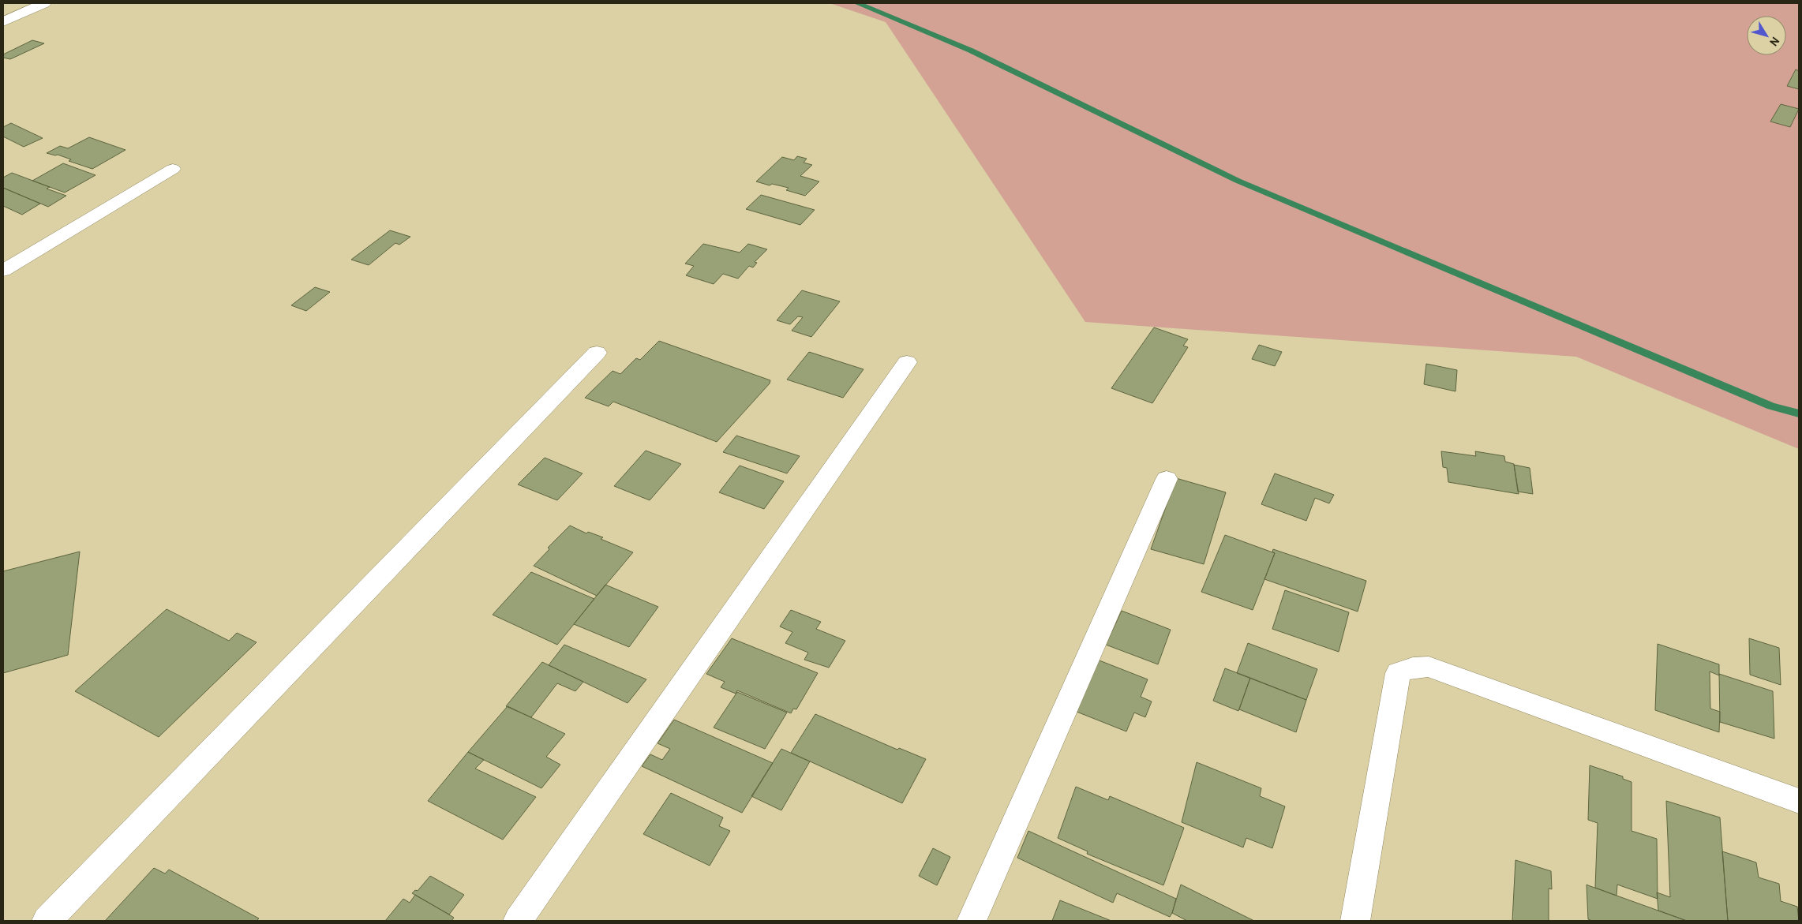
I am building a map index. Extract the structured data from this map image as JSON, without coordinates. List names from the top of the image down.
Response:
{
  "north": "bottom right"
}
